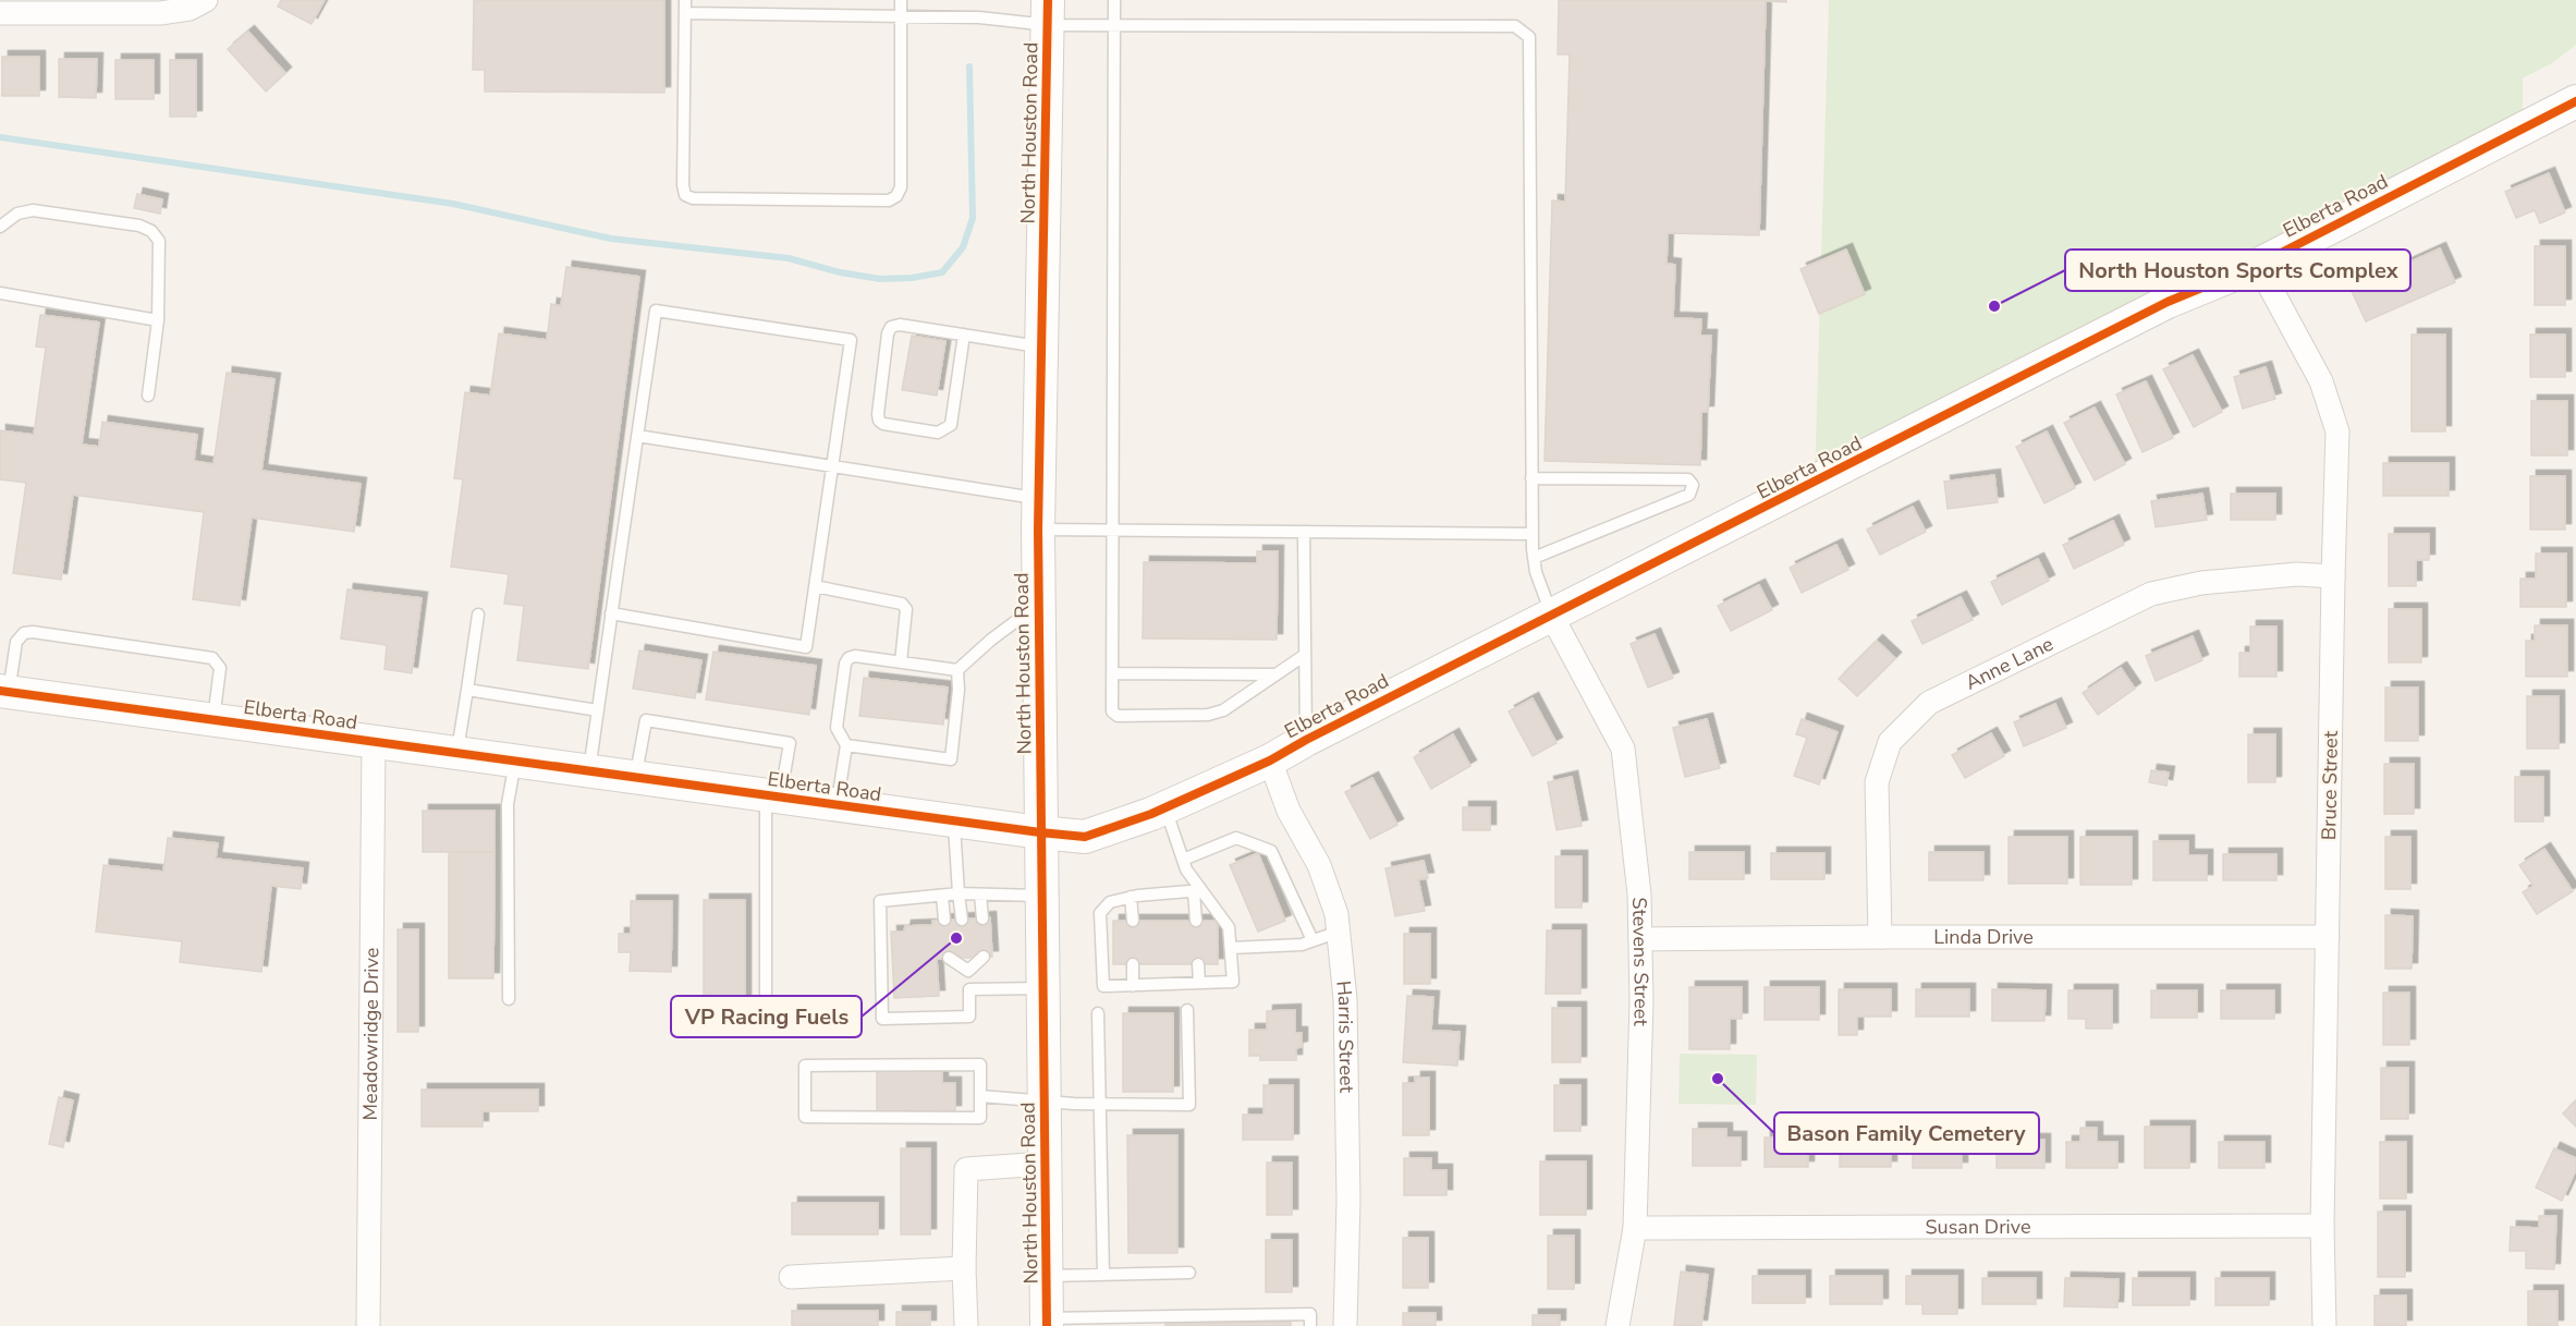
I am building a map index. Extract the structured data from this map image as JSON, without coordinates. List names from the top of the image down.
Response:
{
  "streets": {
    "street": [
      "North Houston Road",
      "Elberta Road",
      "Anne Lane",
      "Bruce Street",
      "Linda Drive",
      "Stevens Street",
      "Meadowridge Drive",
      "Harris Street",
      "Susan Drive"
    ]
  },
  "crossings": [
    ["North Houston Road", "Elberta Road"],
    ["Elberta Road", "Bruce Street"],
    ["Elberta Road", "Stevens Street"],
    ["Elberta Road", "Meadowridge Drive"],
    ["Elberta Road", "Harris Street"],
    ["Anne Lane", "Bruce Street"],
    ["Anne Lane", "Linda Drive"],
    ["Bruce Street", "Linda Drive"],
    ["Bruce Street", "Susan Drive"],
    ["Linda Drive", "Stevens Street"],
    ["Stevens Street", "Susan Drive"]
  ],
  "places": ["North Houston Sports Complex", "VP Racing Fuels", "Bason Family Cemetery"]
}
